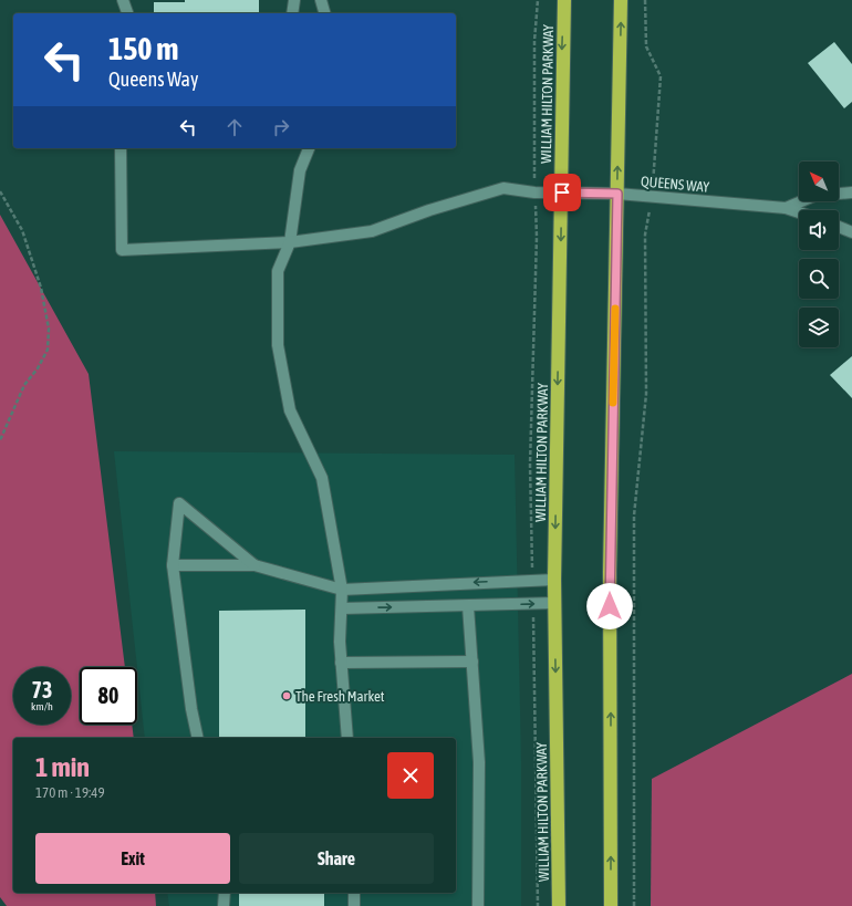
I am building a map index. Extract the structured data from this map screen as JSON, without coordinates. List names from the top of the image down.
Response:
{
  "streets": {
    "highway": ["WILLIAM HILTON PARKWAY"],
    "street": ["QUEENS WAY"]
  },
  "crossings": [
    ["WILLIAM HILTON PARKWAY", "QUEENS WAY"]
  ],
  "places": ["The Fresh Market"],
  "north": "top left",
  "page": {
    "turn": ["150 m", "Queens Way"],
    "speed": "73 km/h",
    "limit": "80",
    "heading": ["1 min", "170 m · 19:49"],
    "buttons": ["Exit", "Share"]
  }
}
